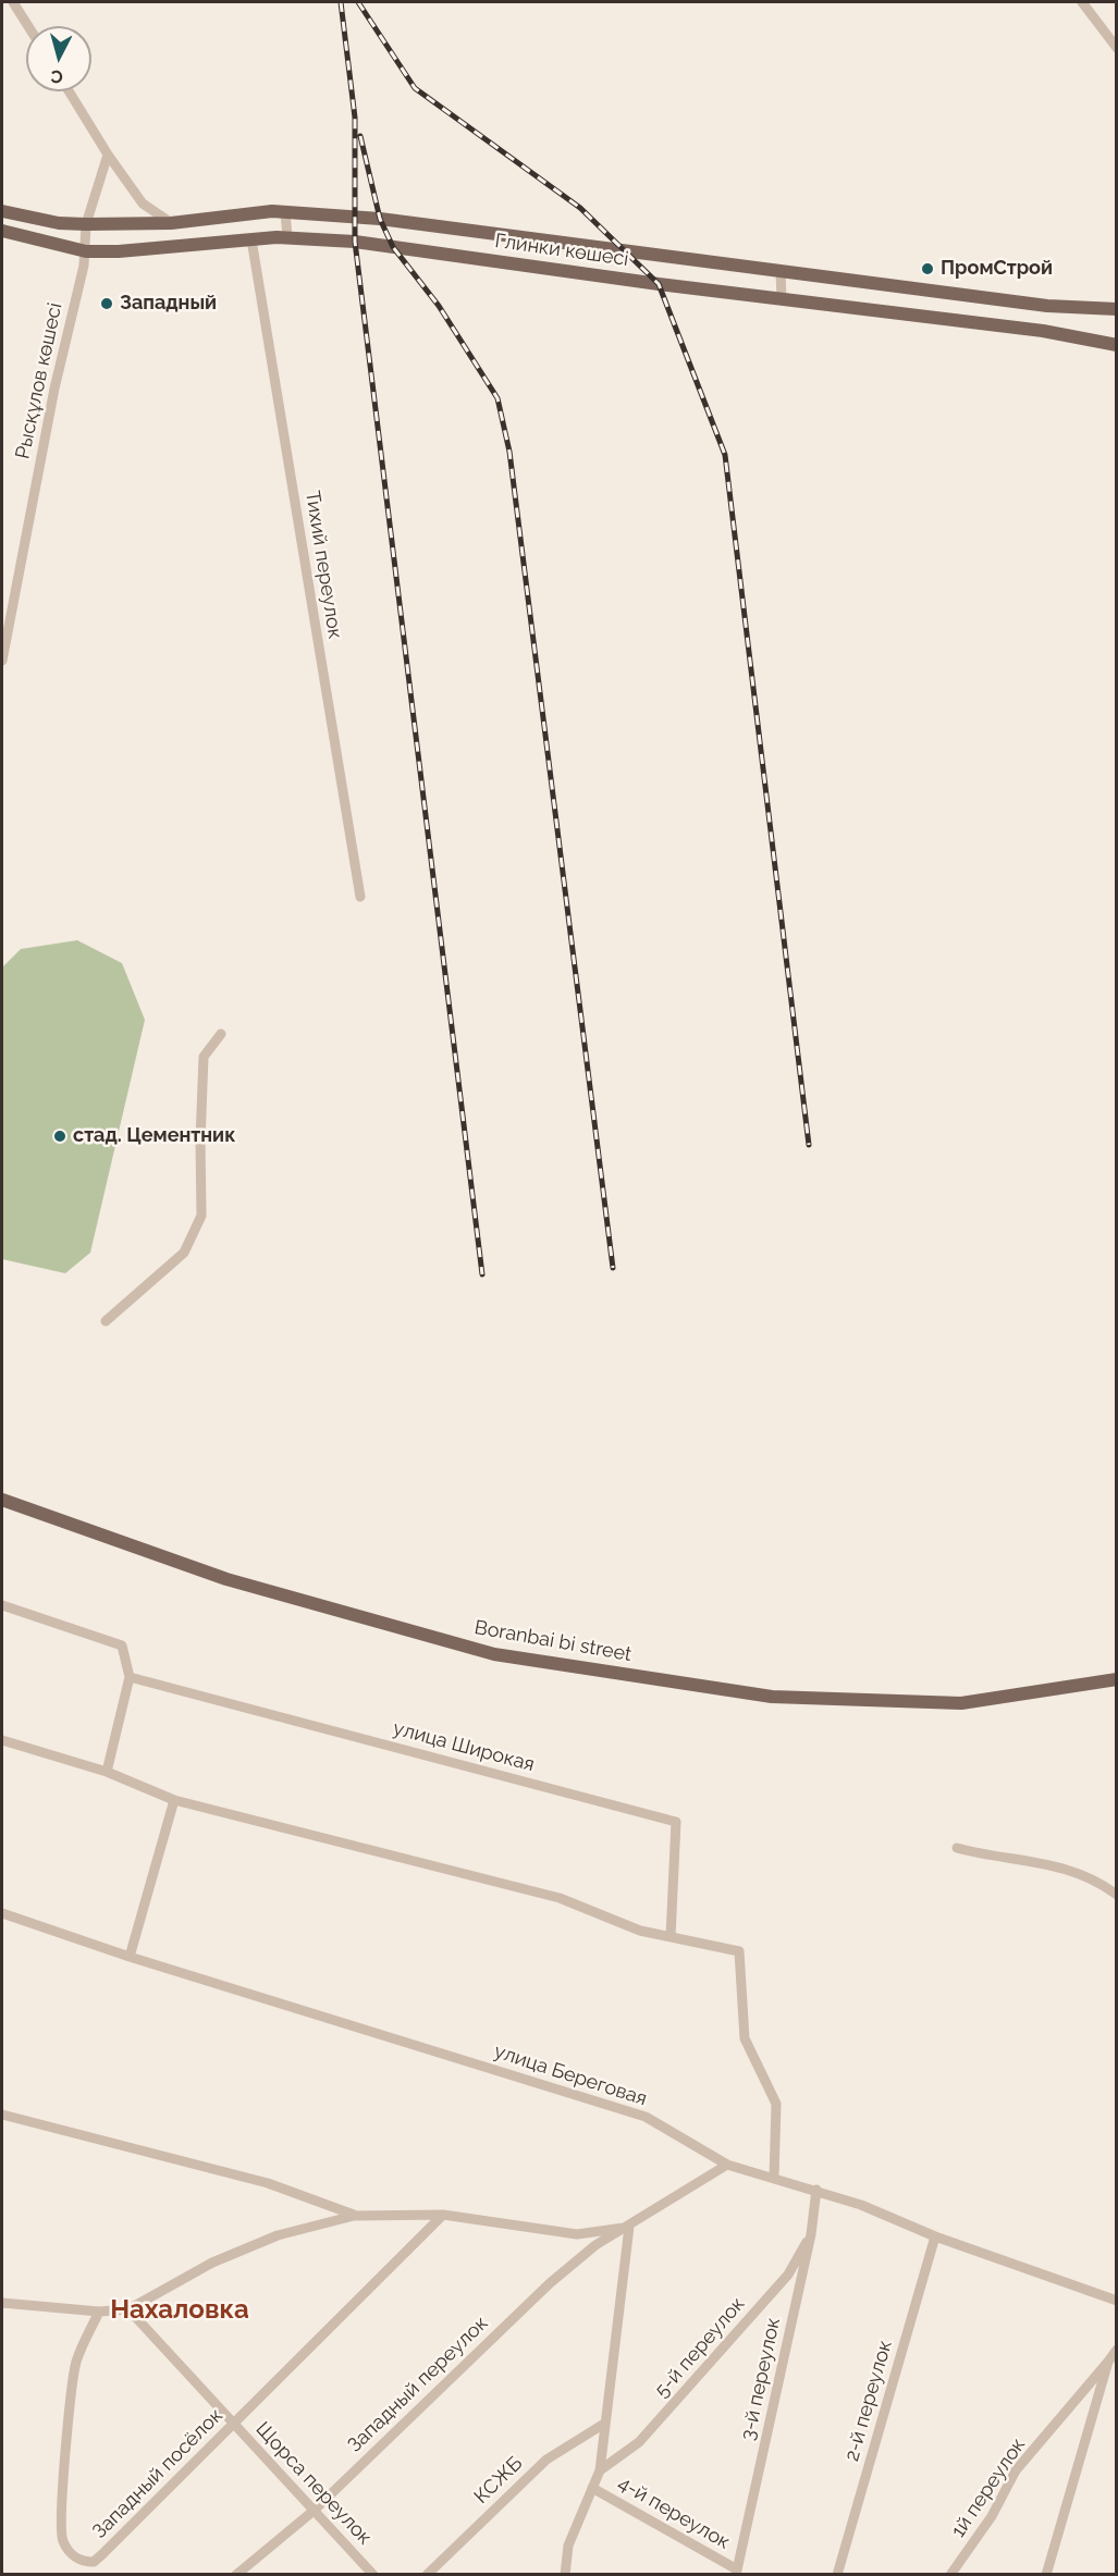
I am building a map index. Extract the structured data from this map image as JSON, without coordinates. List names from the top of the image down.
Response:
{
  "streets": {
    "main road": ["Глинки көшесі", "Boranbai bi street"],
    "street": [
      "Рысқұлов көшесі",
      "Тихий переулок",
      "улица Широкая",
      "улица Береговая",
      "5-й переулок",
      "3-й переулок",
      "Западный переулок",
      "2-й переулок",
      "Западный посёлок",
      "КСЖБ",
      "Щорса переулок",
      "1й переулок",
      "4-й переулок"
    ]
  },
  "crossings": [
    ["Глинки көшесі", "Рысқұлов көшесі"],
    ["Глинки көшесі", "Тихий переулок"],
    ["улица Береговая", "3-й переулок"],
    ["улица Береговая", "Западный переулок"],
    ["улица Береговая", "2-й переулок"],
    ["5-й переулок", "3-й переулок"],
    ["3-й переулок", "4-й переулок"],
    ["Западный переулок", "Щорса переулок"],
    ["Западный посёлок", "Щорса переулок"]
  ],
  "districts": ["Нахаловка"],
  "places": ["ПромСтрой", "Западный", "стад. Цементник"],
  "north": "bottom"
}
